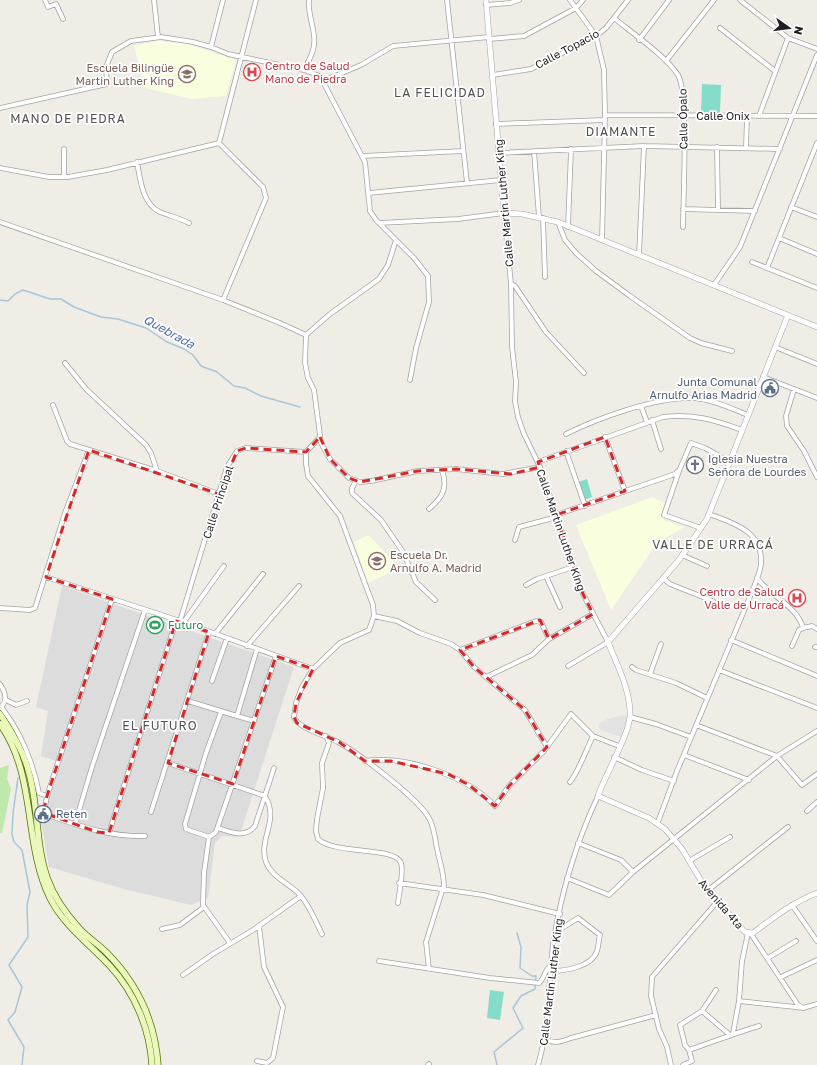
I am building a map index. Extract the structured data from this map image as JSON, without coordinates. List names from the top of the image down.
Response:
{
  "streets": {
    "street": [
      "Calle Topacio",
      "Calle Onix",
      "Calle Ópalo",
      "Calle Martin Luther King",
      "Calle Principal",
      "Avenida 4ta"
    ]
  },
  "crossings": [
    ["Calle Topacio", "Calle Ópalo"],
    ["Calle Topacio", "Calle Martin Luther King"],
    ["Calle Onix", "Calle Ópalo"],
    ["Calle Onix", "Calle Martin Luther King"],
    ["Calle Martin Luther King", "Avenida 4ta"]
  ],
  "districts": [
    "LA FELICIDAD",
    "MANO DE PIEDRA",
    "DIAMANTE",
    "VALLE DE URRACÁ",
    "EL FUTURO"
  ],
  "water": ["Quebrada"],
  "places": {
    "hospital": ["Centro de Salud Mano de Piedra", "Centro de Salud Valle de Urracá"],
    "school or university": ["Escuela Bilingüe Martin Luther King", "Escuela Dr. Arnulfo A. Madrid"],
    "public building": ["Junta Comunal Arnulfo Arias Madrid", "Reten"],
    "church": ["Iglesia Nuestra Señora de Lourdes"],
    "sports": ["Futuro"]
  },
  "north": "right"
}
